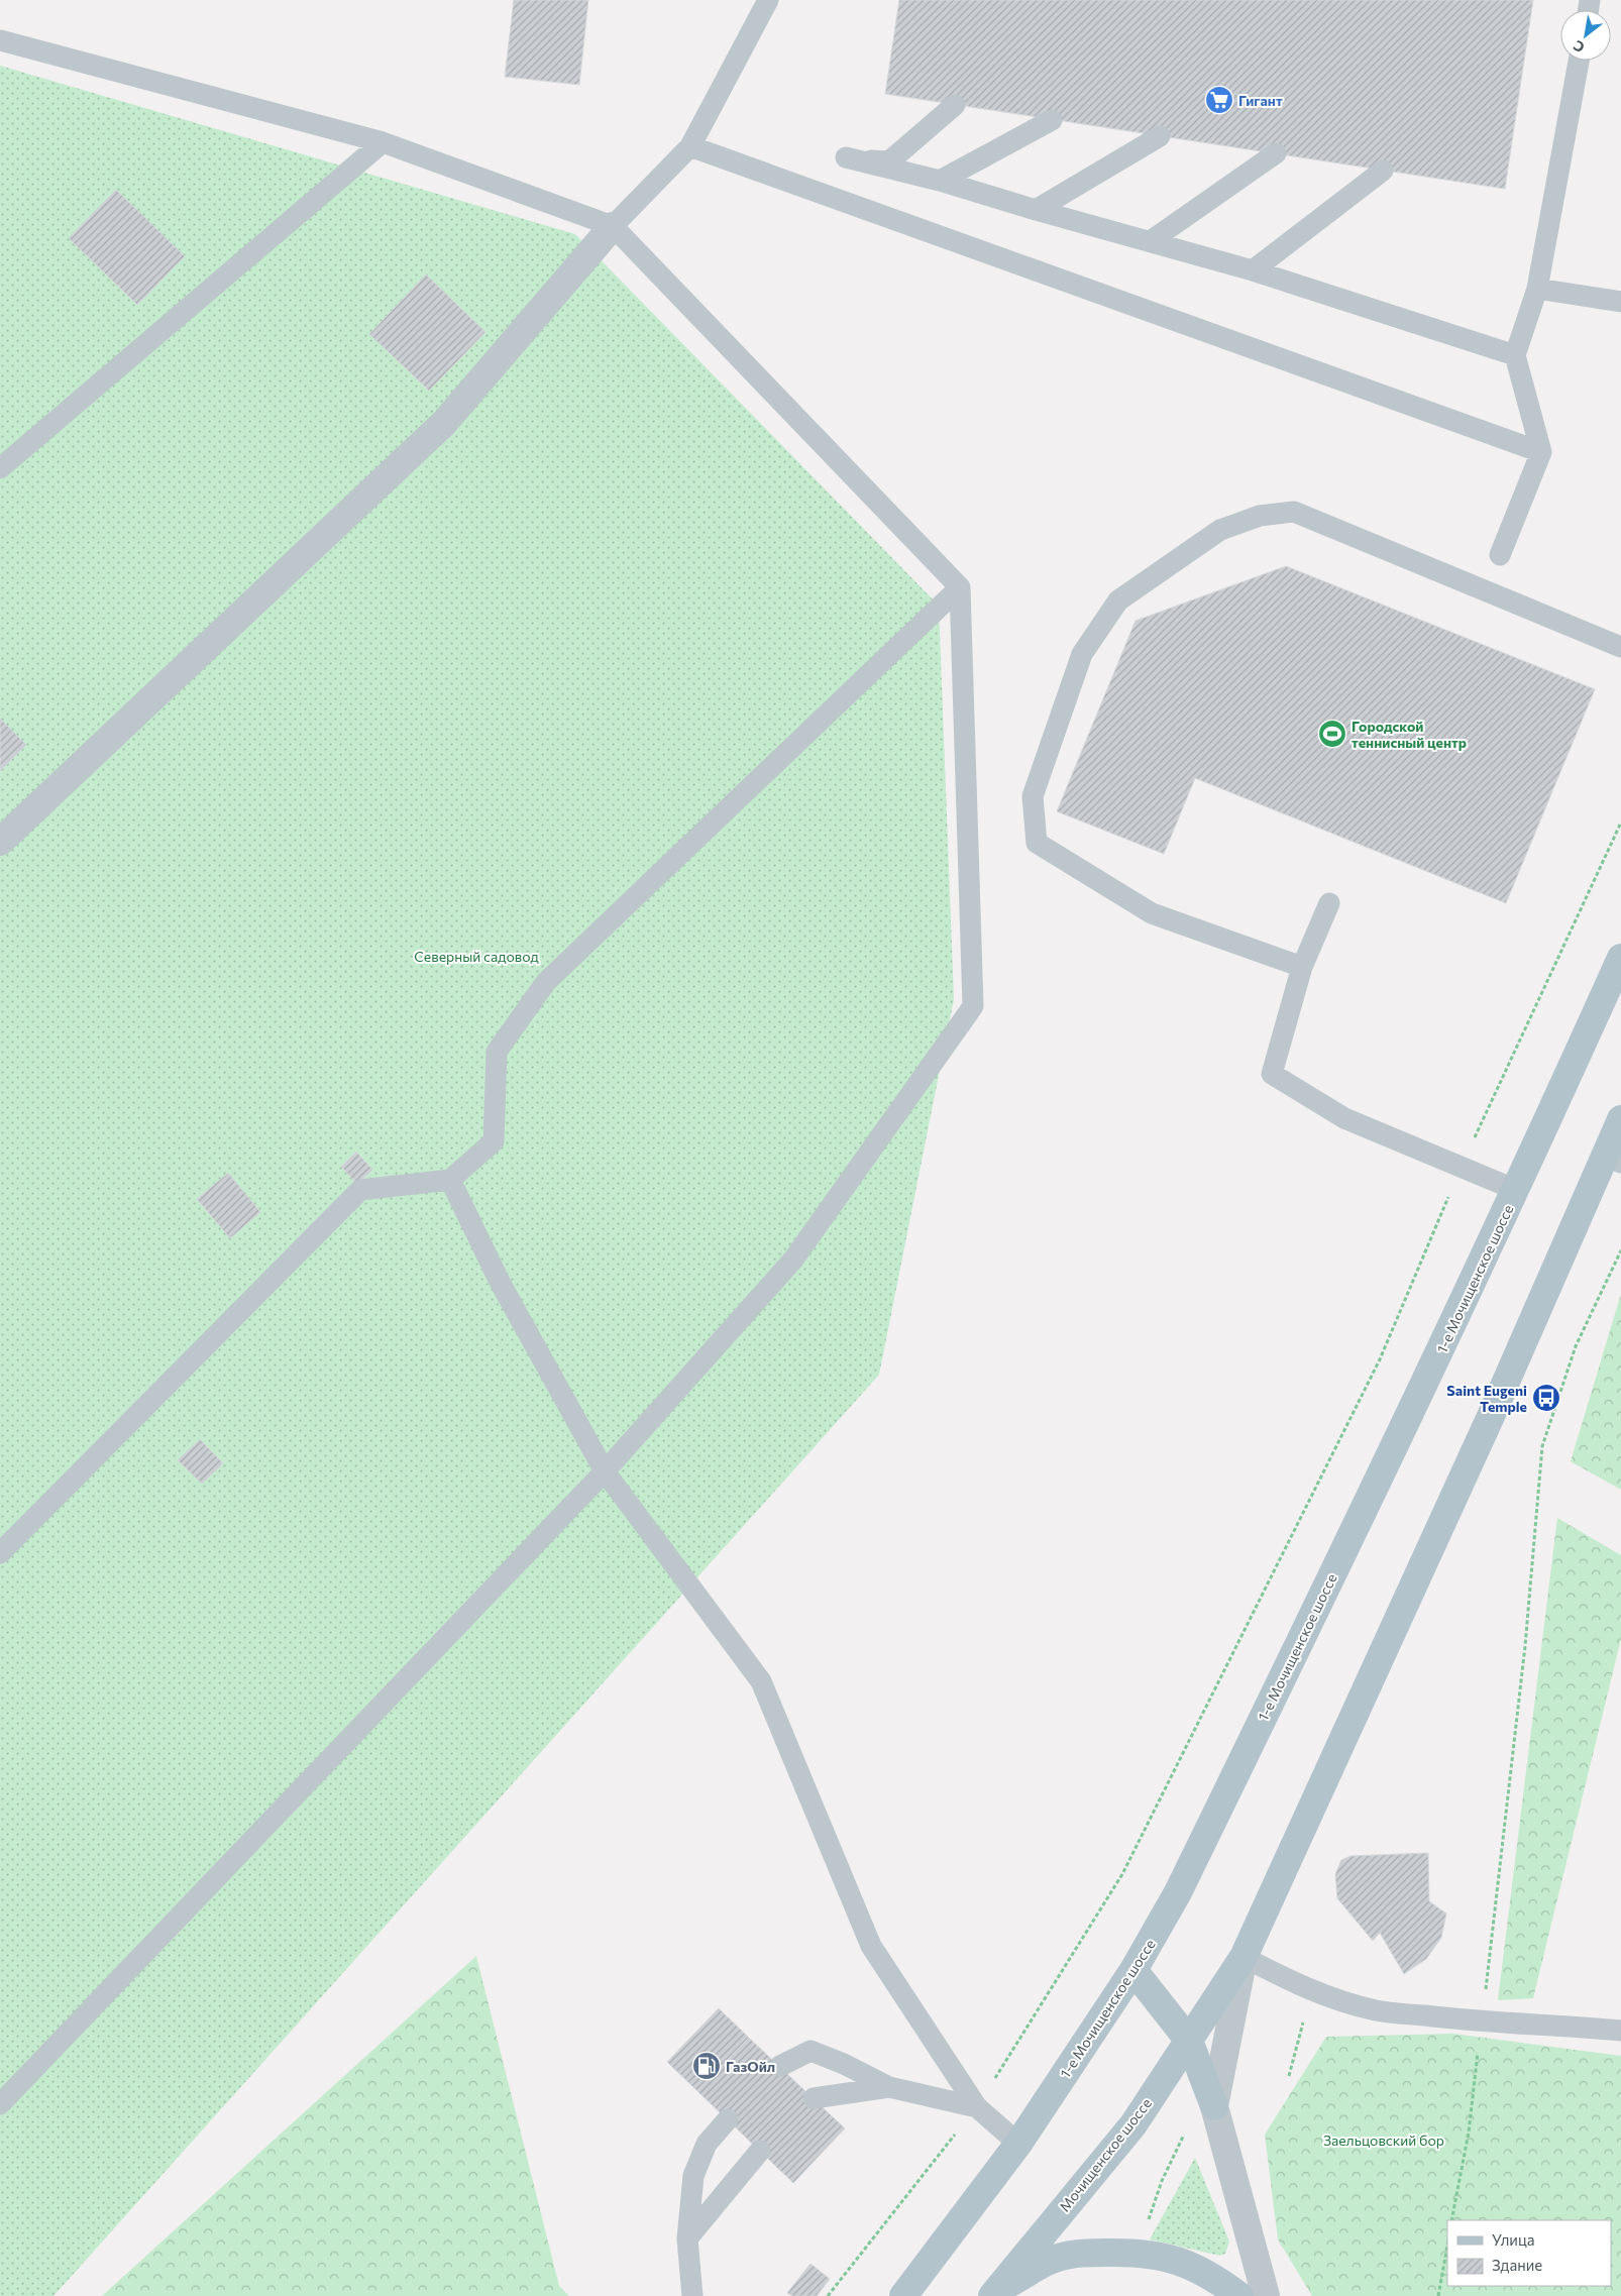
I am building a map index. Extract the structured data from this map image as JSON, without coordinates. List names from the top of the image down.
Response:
{
  "streets": {
    "main road": ["1-е Мочищенское шоссе", "Мочищенское шоссе"]
  },
  "parks": ["Северный садовод", "Заельцовский бор"],
  "places": {
    "supermarket": ["Гигант"],
    "sports": ["Городской теннисный центр"],
    "bus stop": ["Saint Eugeni Temple"],
    "fuel station": ["ГазОйл"]
  },
  "legend": ["Улица", "Здание"],
  "north": "bottom left"
}
